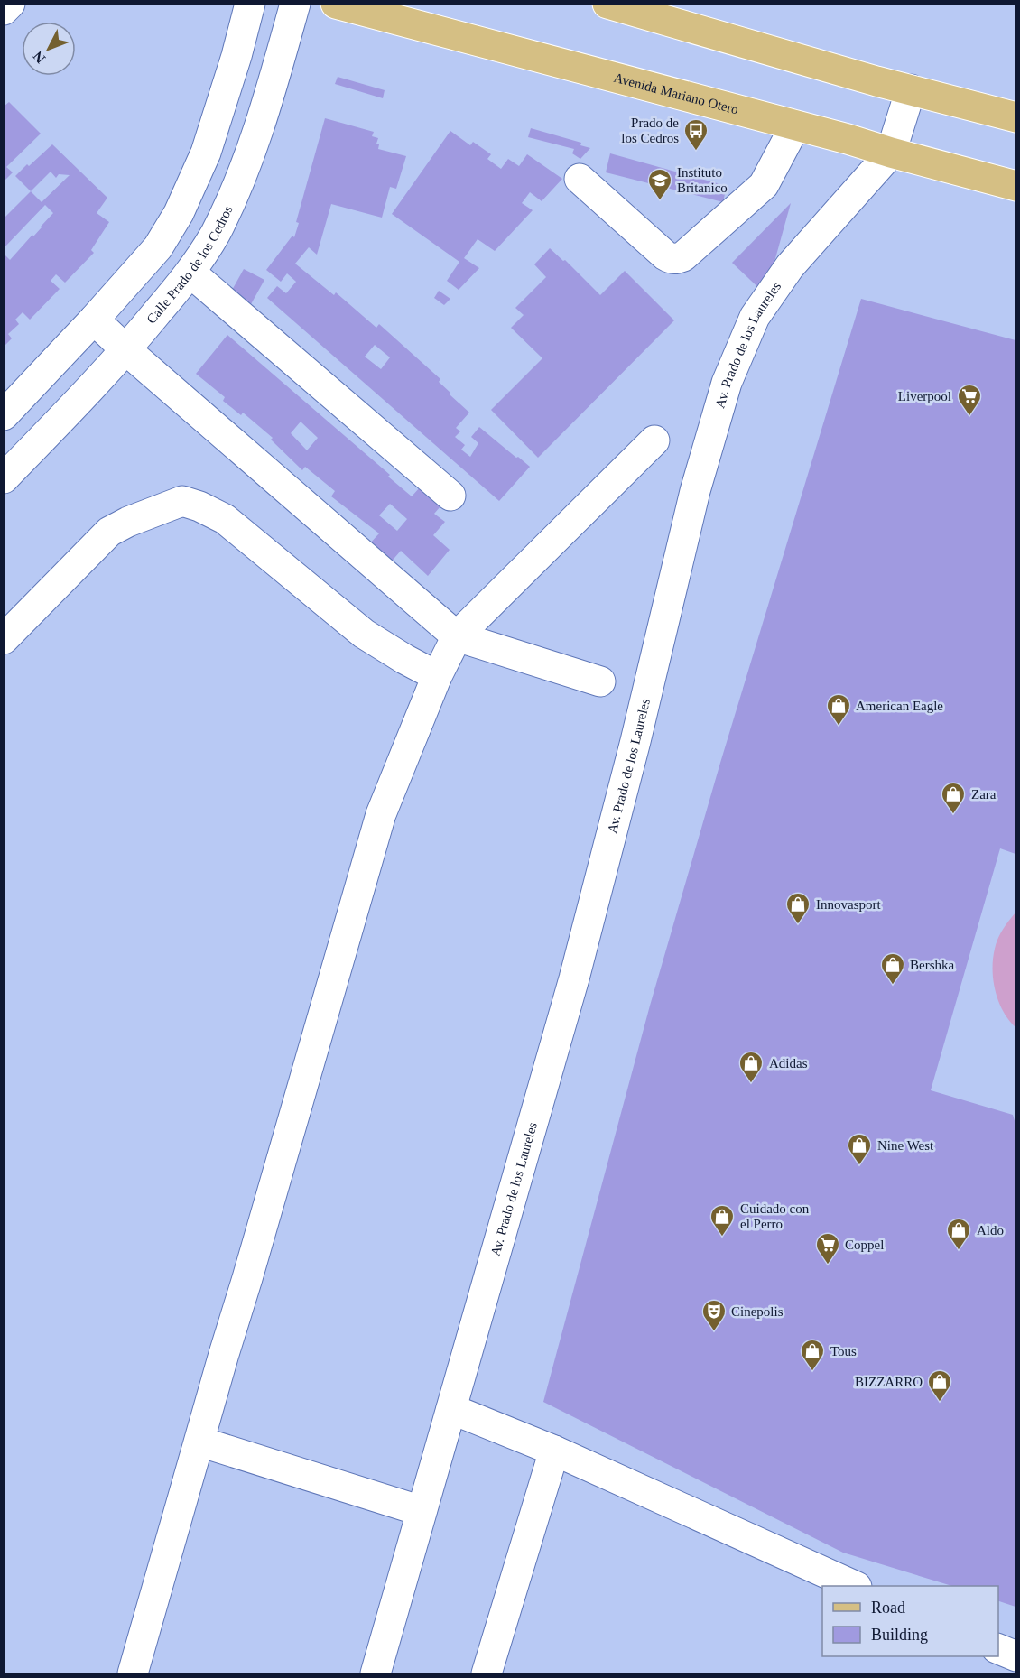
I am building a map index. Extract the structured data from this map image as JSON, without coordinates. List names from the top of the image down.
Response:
{
  "streets": {
    "main road": ["Avenida Mariano Otero"],
    "street": ["Calle Prado de los Cedros", "Av. Prado de los Laureles"]
  },
  "crossings": [
    ["Avenida Mariano Otero", "Av. Prado de los Laureles"]
  ],
  "places": {
    "bus stop": ["Prado de los Cedros"],
    "school or university": ["Instituto Britanico"],
    "supermarket": ["Liverpool", "Coppel"],
    "shop": [
      "American Eagle",
      "Zara",
      "Innovasport",
      "Bershka",
      "Adidas",
      "Nine West",
      "Cuidado con el Perro",
      "Aldo",
      "Tous",
      "BIZZARRO"
    ],
    "theatre": ["Cinepolis"]
  },
  "legend": ["Road", "Building"],
  "north": "bottom left"
}
